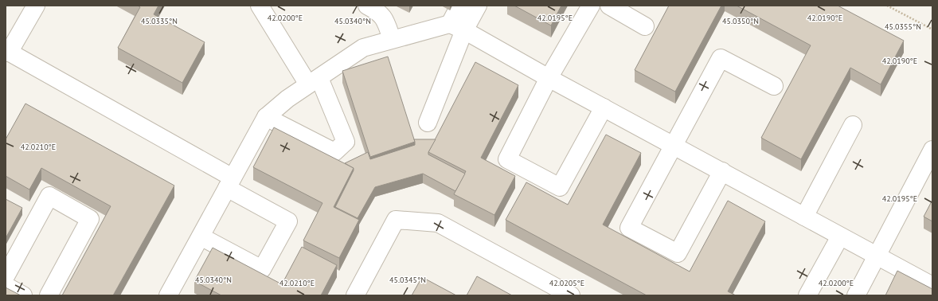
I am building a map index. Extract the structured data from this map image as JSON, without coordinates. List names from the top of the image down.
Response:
{
  "coordinates": [
    "42.0200°E",
    "42.0195°E",
    "42.0190°E",
    "45.0335°N",
    "45.0340°N",
    "45.0350°N",
    "45.0355°N",
    "42.0210°E",
    "45.0345°N",
    "42.0205°E"
  ]
}
